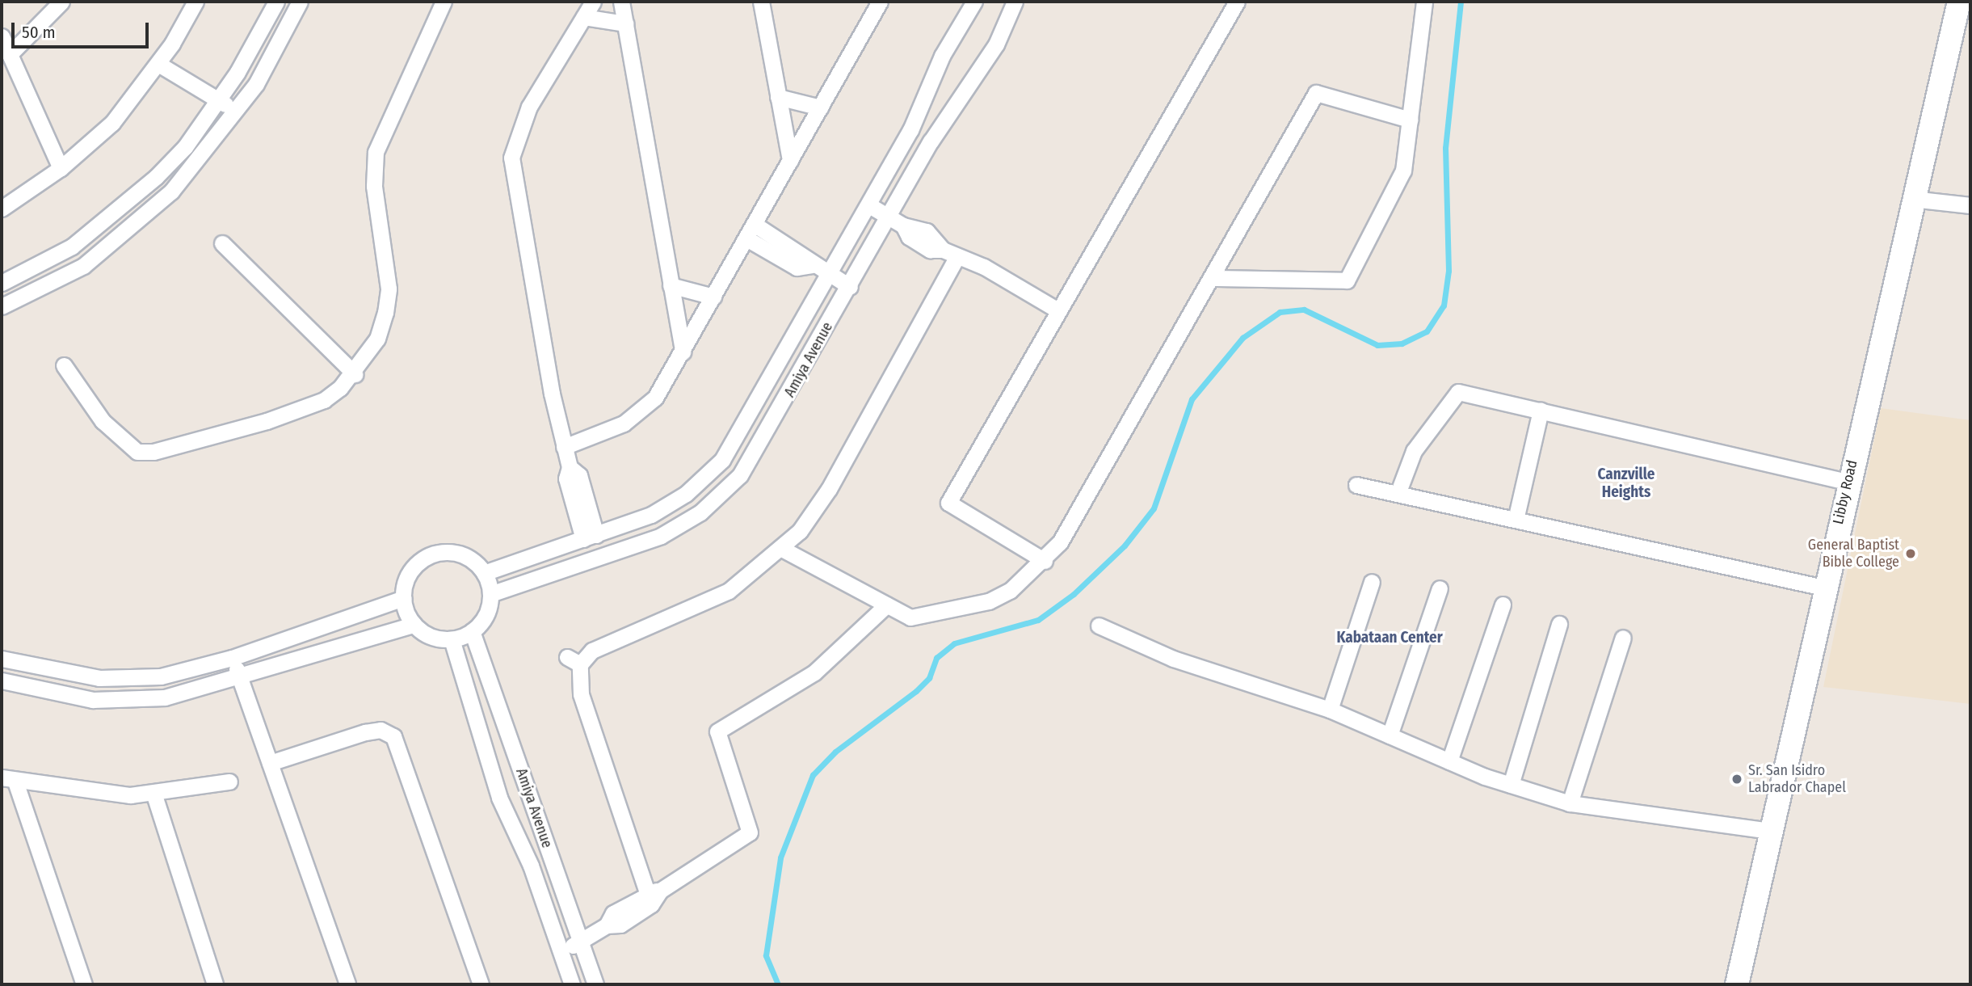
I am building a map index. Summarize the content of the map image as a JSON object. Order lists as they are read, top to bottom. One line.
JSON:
{"streets":{"main road":["Libby Road"],"street":["Amiya Avenue"]},"districts":["Canzville Heights","Kabataan Center"],"places":["General Baptist Bible College","Sr. San Isidro Labrador Chapel"],"scale_bar":"50 m"}
